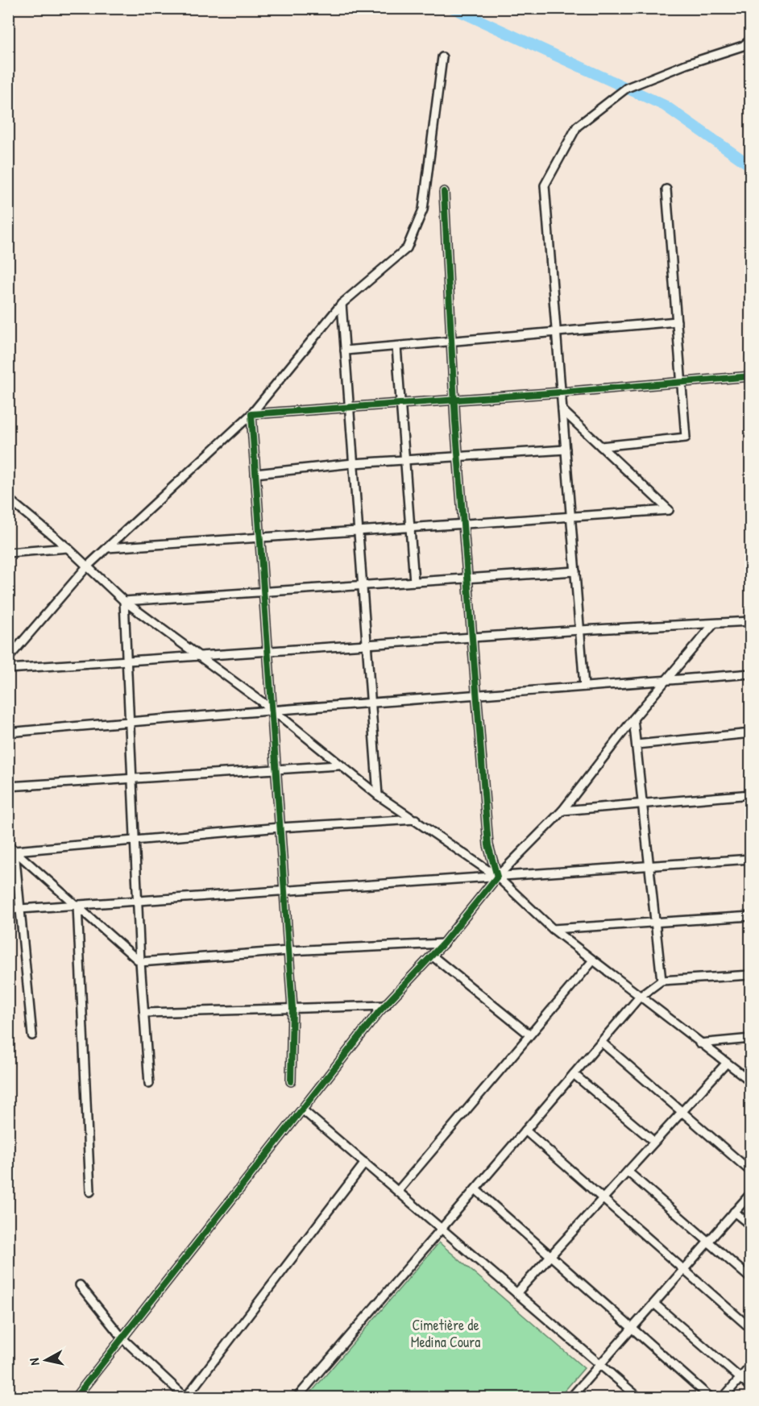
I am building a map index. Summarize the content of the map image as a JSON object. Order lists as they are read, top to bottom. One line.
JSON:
{"parks":["Cimetière de Medina Coura"],"north":"left"}
